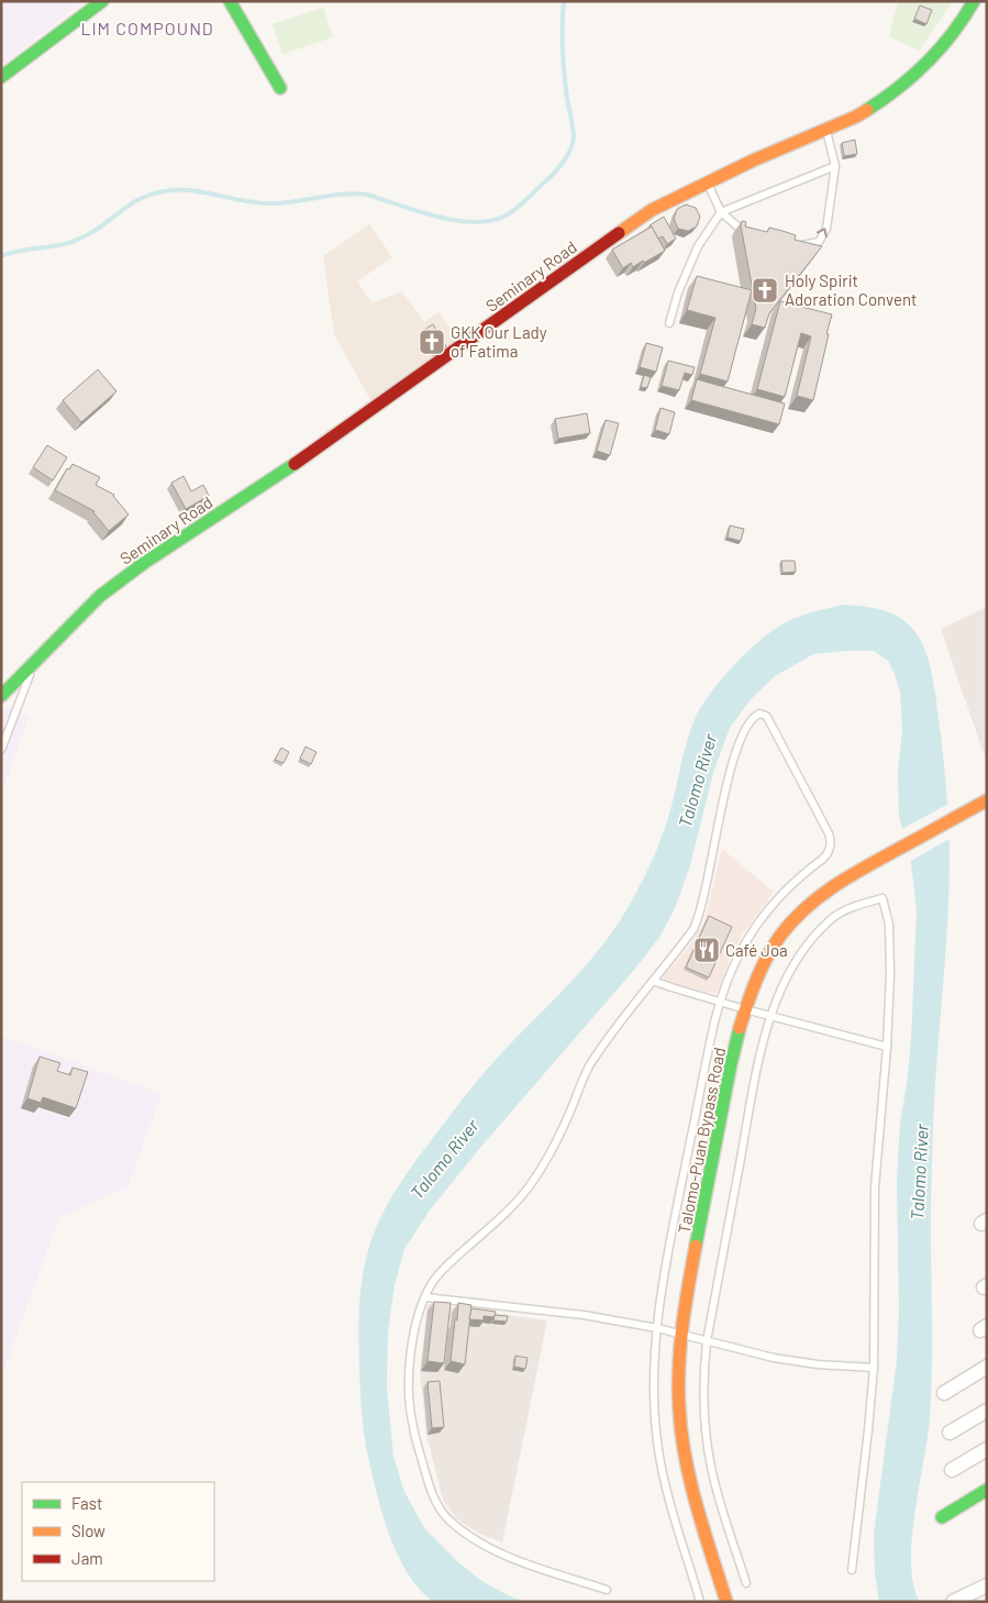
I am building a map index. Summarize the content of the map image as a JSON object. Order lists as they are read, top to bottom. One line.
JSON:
{"streets":{"main road":["Seminary Road","Talomo-Puan Bypass Road"]},"districts":["LIM COMPOUND"],"water":["Talomo River"],"places":{"church":["Holy Spirit Adoration Convent","GKK Our Lady of Fatima"],"restaurant":["Café Joa"]},"legend":["Fast","Slow","Jam"]}
